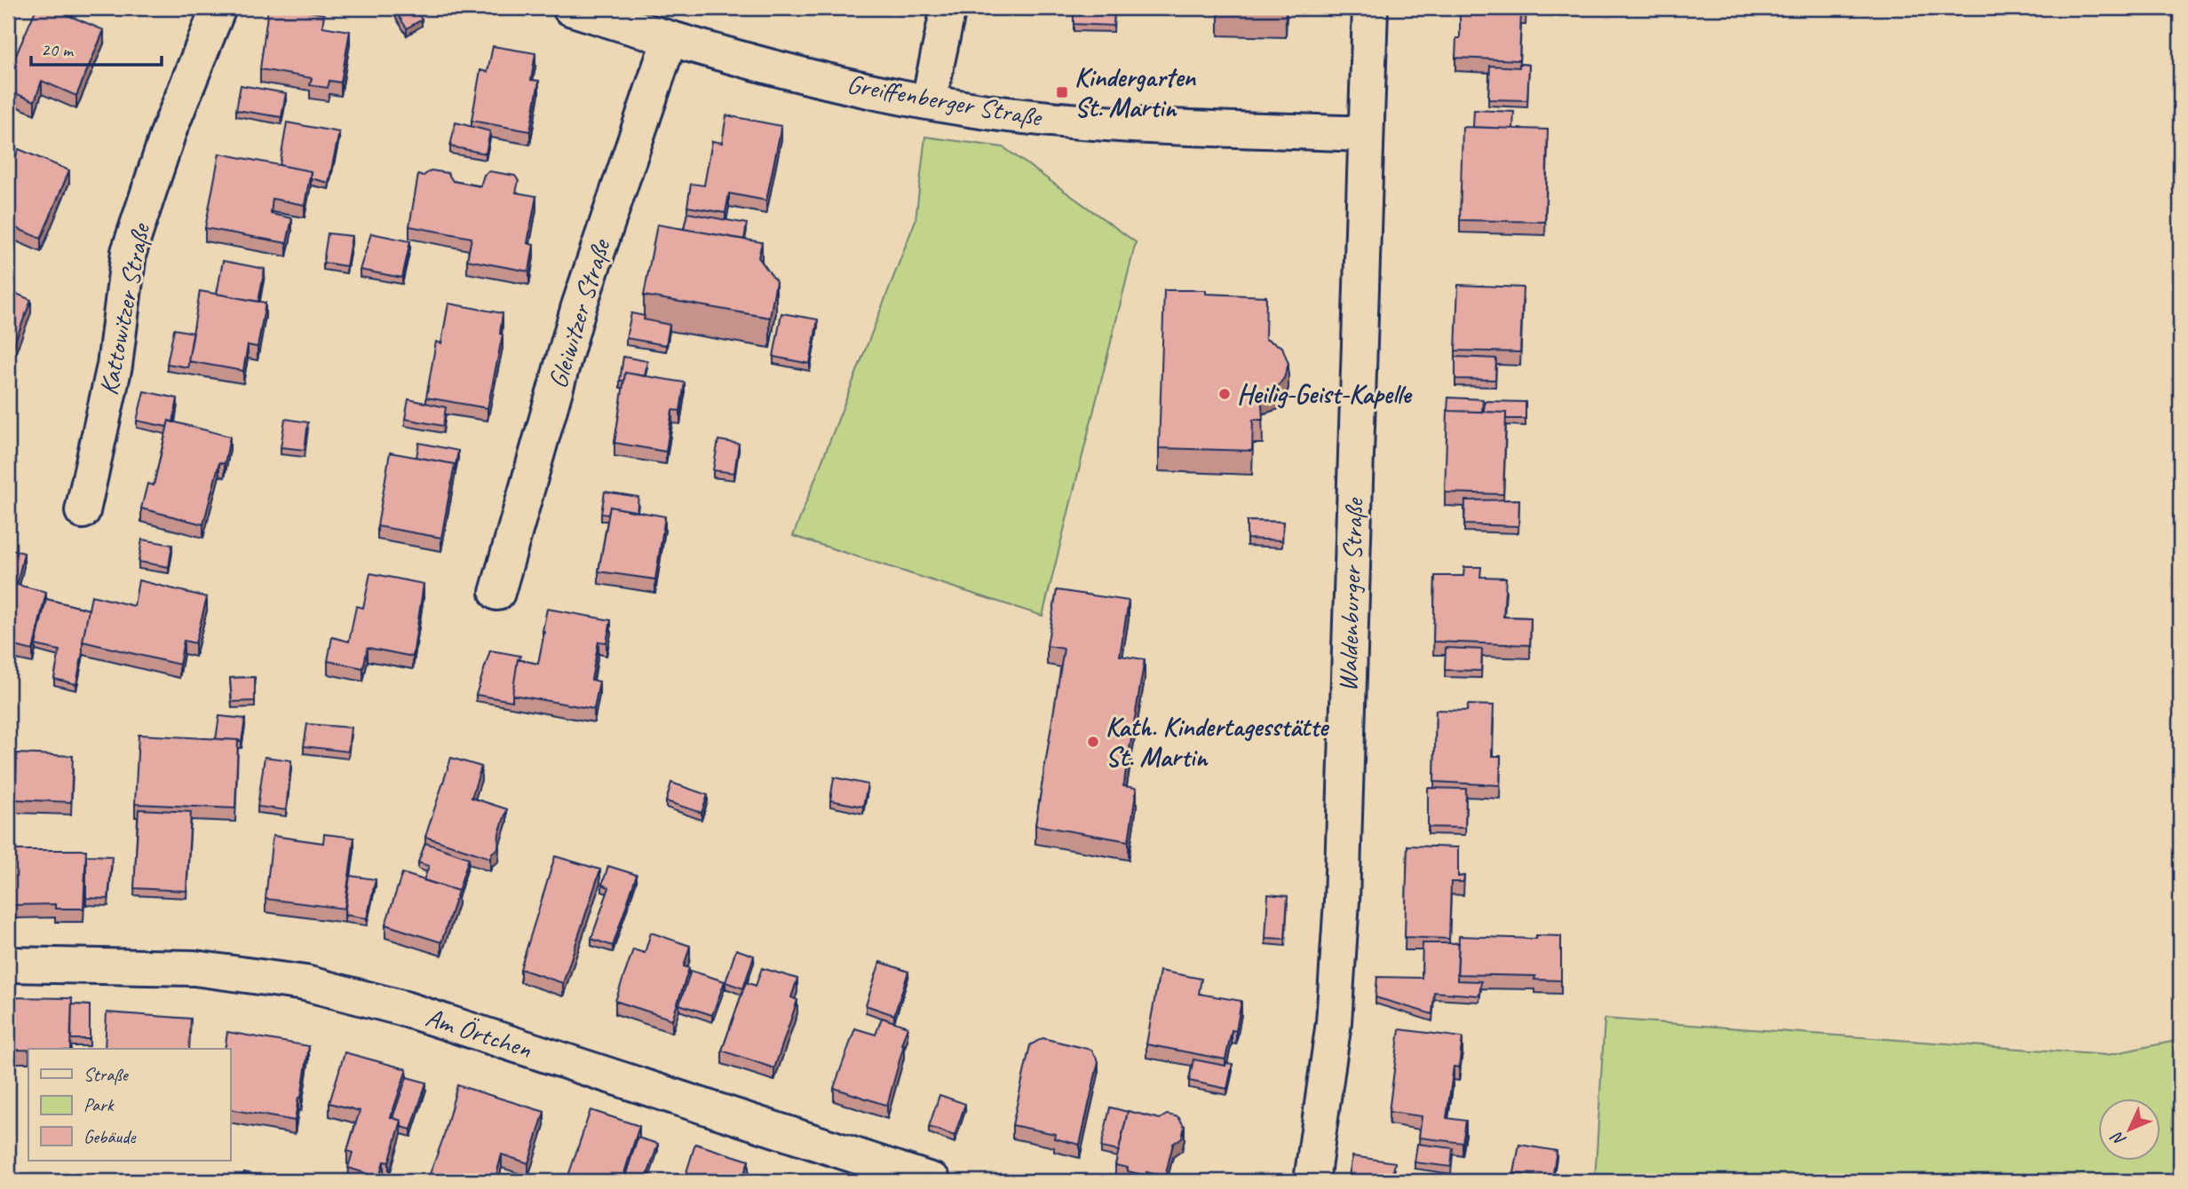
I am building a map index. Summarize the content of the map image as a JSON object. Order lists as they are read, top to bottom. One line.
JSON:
{"streets":{"street":["Greiffenberger Straße","Kattowitzer Straße","Gleiwitzer Straße","Waldenburger Straße","Am Örtchen"]},"crossings":[["Greiffenberger Straße","Gleiwitzer Straße"],["Greiffenberger Straße","Waldenburger Straße"]],"places":{"transit":["Kindergarten St. Martin"],"other":["Heilig-Geist-Kapelle","Kath. Kindertagesstätte St. Martin"]},"legend":["Straße","Park","Gebäude"],"scale_bar":"20 m","north":"bottom left"}
